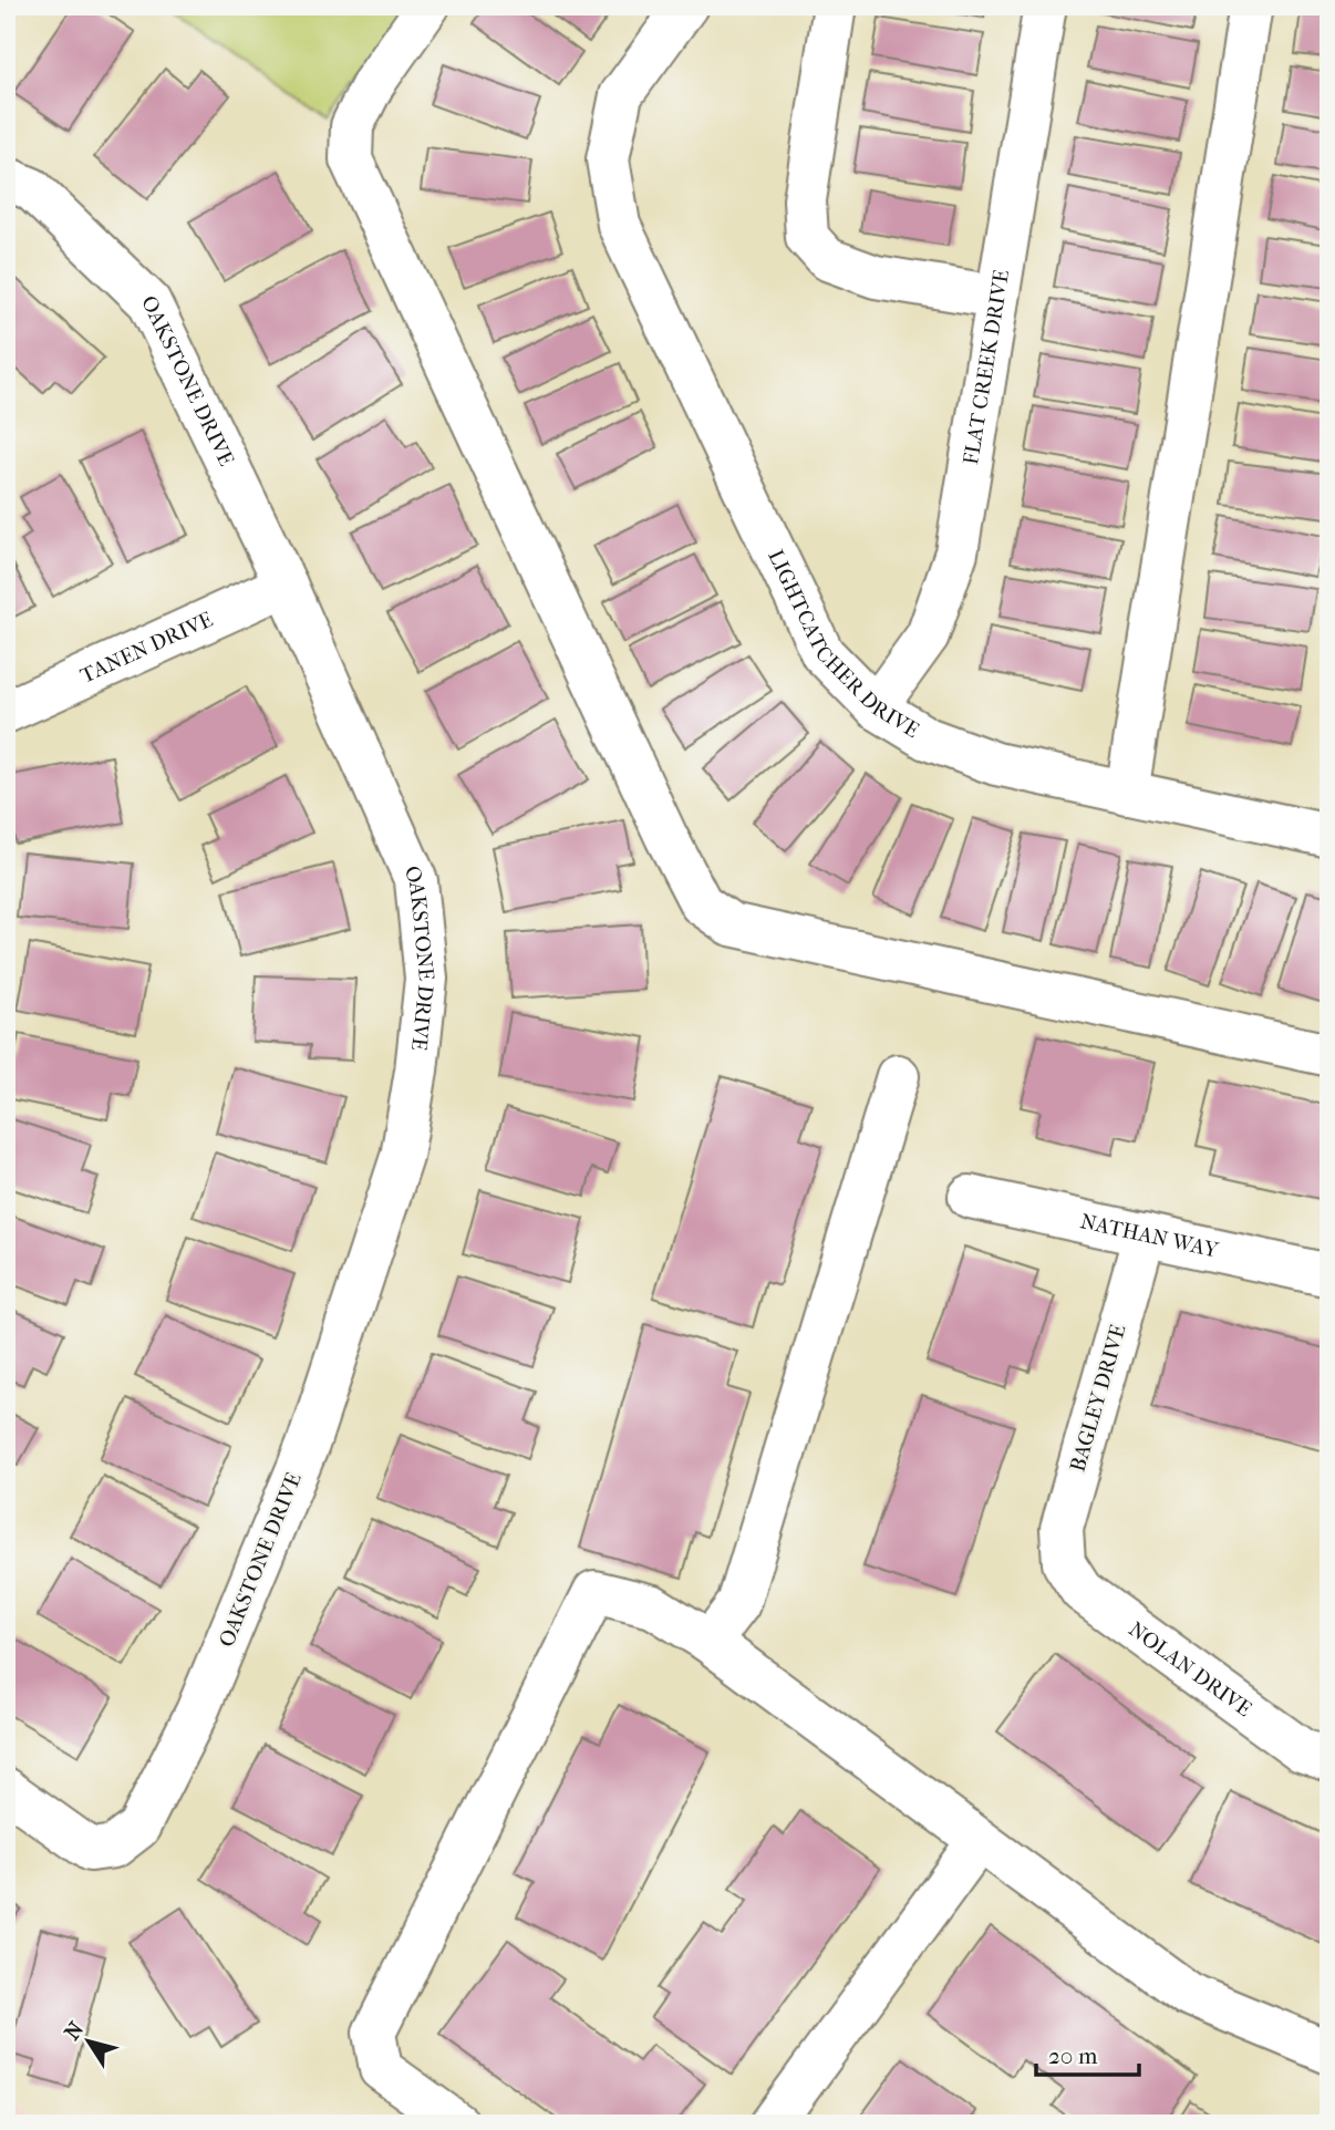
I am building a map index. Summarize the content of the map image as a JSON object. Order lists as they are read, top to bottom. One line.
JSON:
{"streets":{"street":["FLAT CREEK DRIVE","OAKSTONE DRIVE","LIGHTCATCHER DRIVE","TANEN DRIVE","NATHAN WAY","BAGLEY DRIVE","NOLAN DRIVE"]},"crossings":[["FLAT CREEK DRIVE","LIGHTCATCHER DRIVE"],["OAKSTONE DRIVE","TANEN DRIVE"],["NATHAN WAY","BAGLEY DRIVE"],["BAGLEY DRIVE","NOLAN DRIVE"]],"scale_bar":"20 m","north":"top left"}
